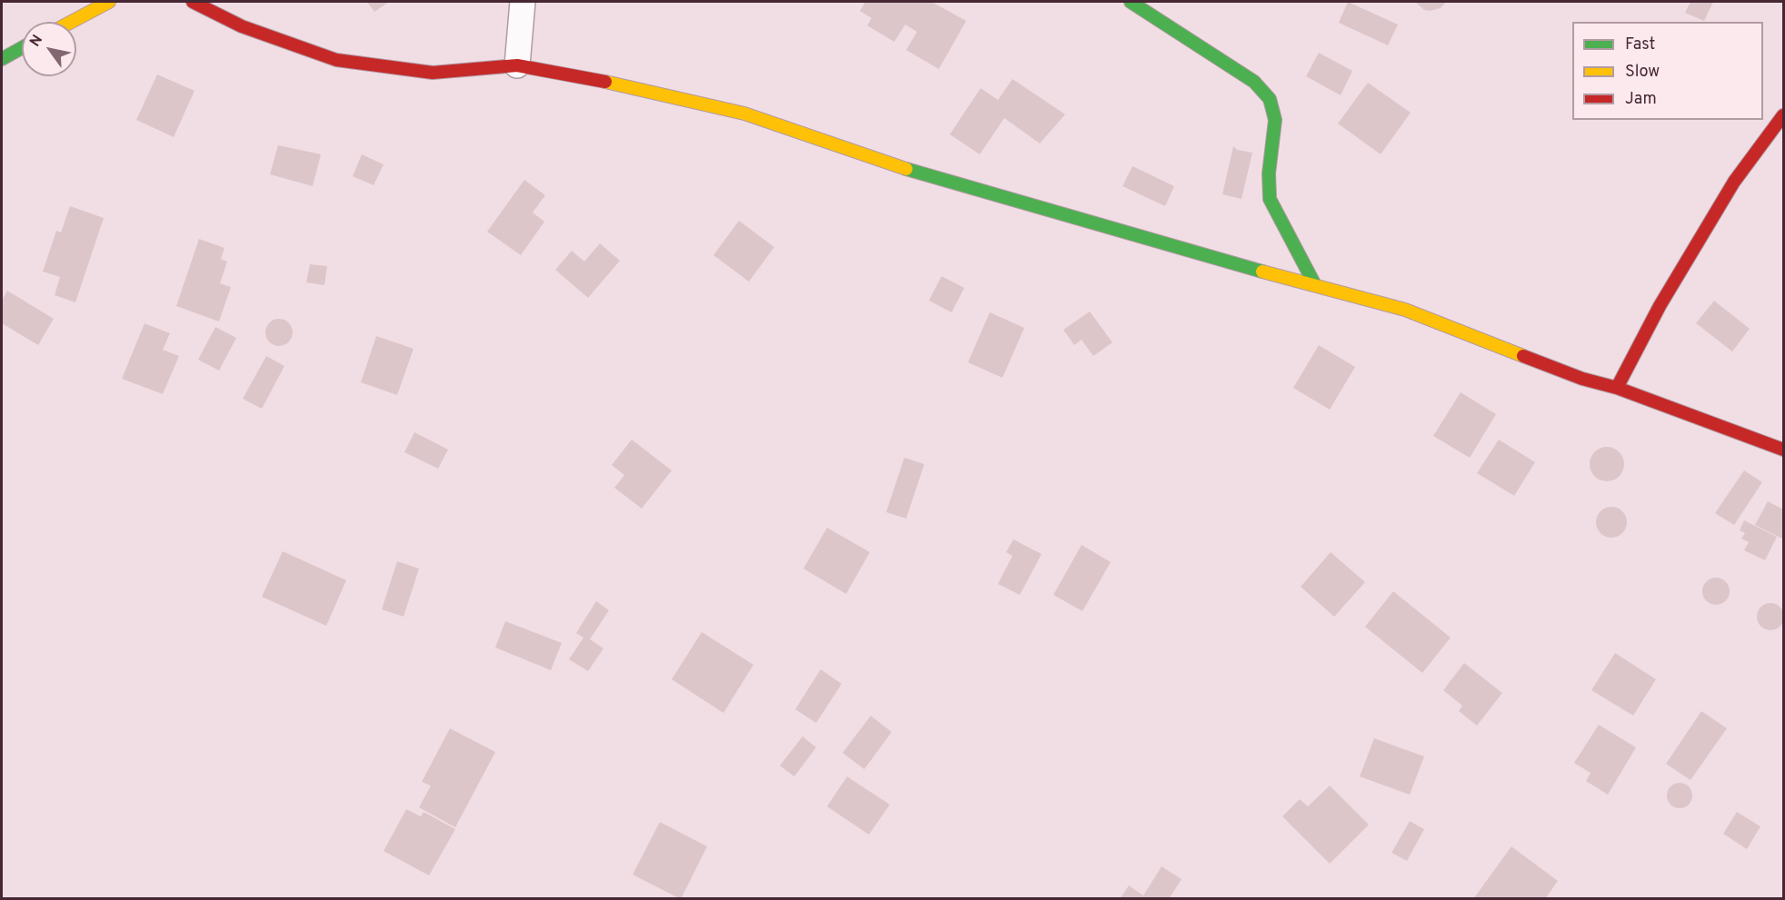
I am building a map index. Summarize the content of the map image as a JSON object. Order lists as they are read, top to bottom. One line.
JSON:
{"legend":["Fast","Slow","Jam"],"north":"top left"}
